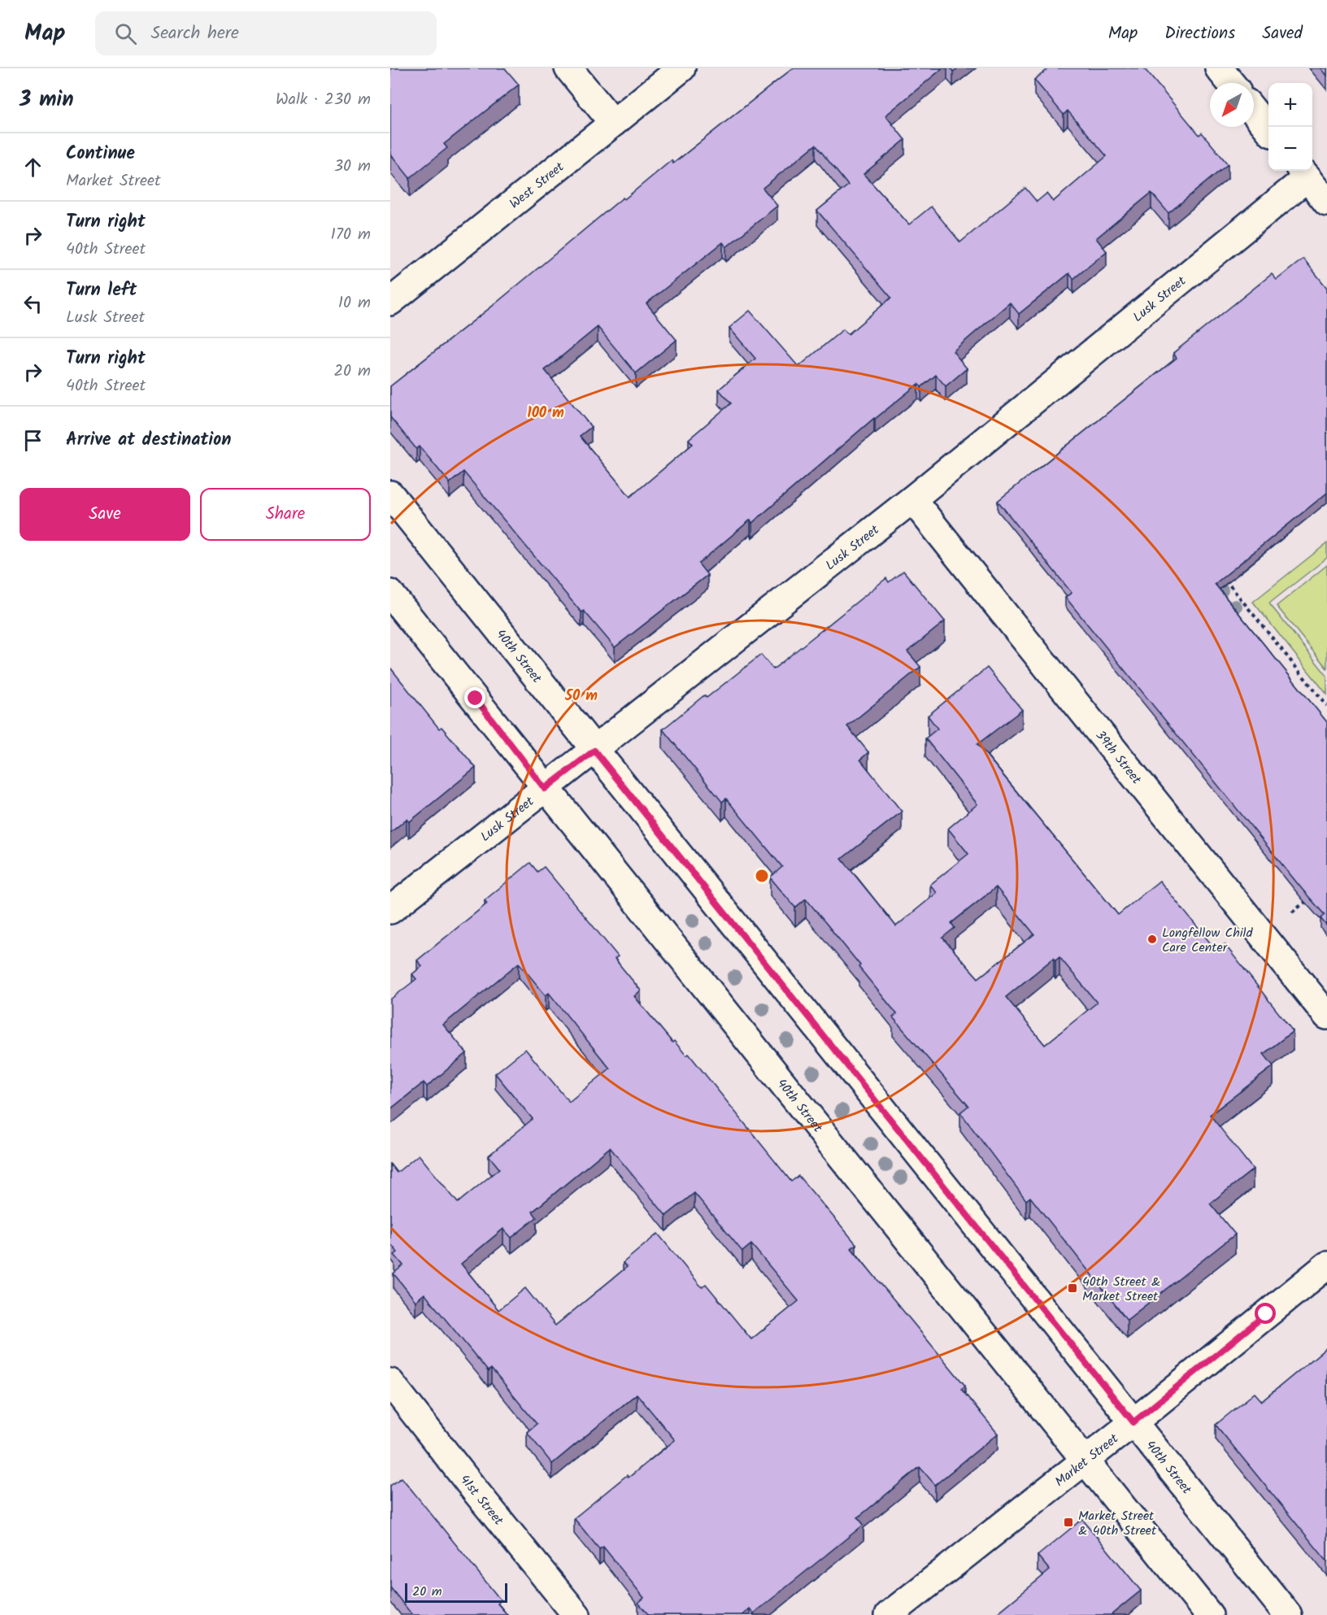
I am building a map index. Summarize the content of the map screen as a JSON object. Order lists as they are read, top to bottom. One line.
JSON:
{"streets":{"street":["West Street","Lusk Street","40th Street","39th Street","Market Street","41st Street"]},"crossings":[["Lusk Street","40th Street"],["Lusk Street","39th Street"],["40th Street","Market Street"]],"places":{"other":["Longfellow Child Care Center"],"transit":["40th Street & Market Street","Market Street & 40th Street"]},"scale_bar":"20 m","north":"bottom left","page":{"header":"Map","search":"Search here","nav":["Map","Directions","Saved"],"heading":["3 min","Walk · 230 m"],"map_buttons":["+","−"],"list":[["Continue","Market Street","30 m"],["Turn right","40th Street","170 m"],["Turn left","Lusk Street","10 m"],["Turn right","40th Street","20 m"],"Arrive at destination"],"buttons":["Save","Share"],"scale":"20 m"},"rings":["100 m","50 m"]}
